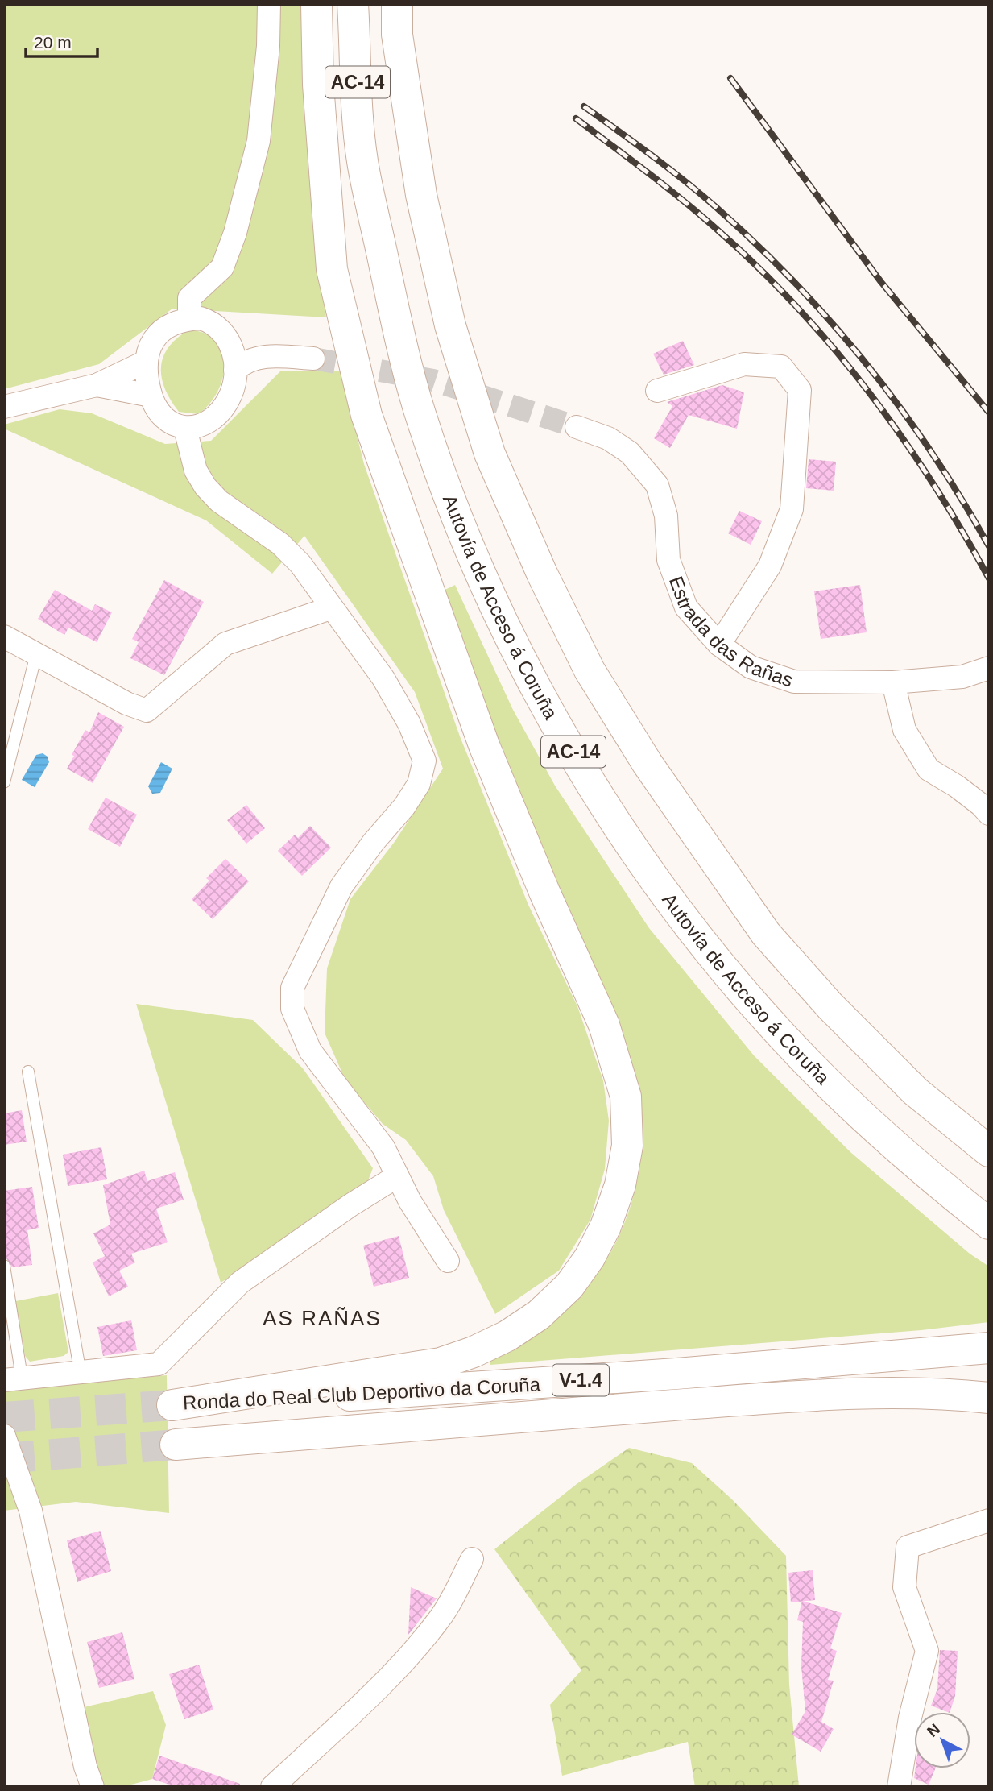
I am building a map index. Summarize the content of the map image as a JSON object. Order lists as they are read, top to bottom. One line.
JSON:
{"streets":{"highway":["AC-14","Autovía de Acceso á Coruña","V-1.4","Ronda do Real Club Deportivo da Coruña"],"street":["Estrada das Rañas"]},"districts":["AS RAÑAS"],"scale_bar":"20 m","north":"top left"}
